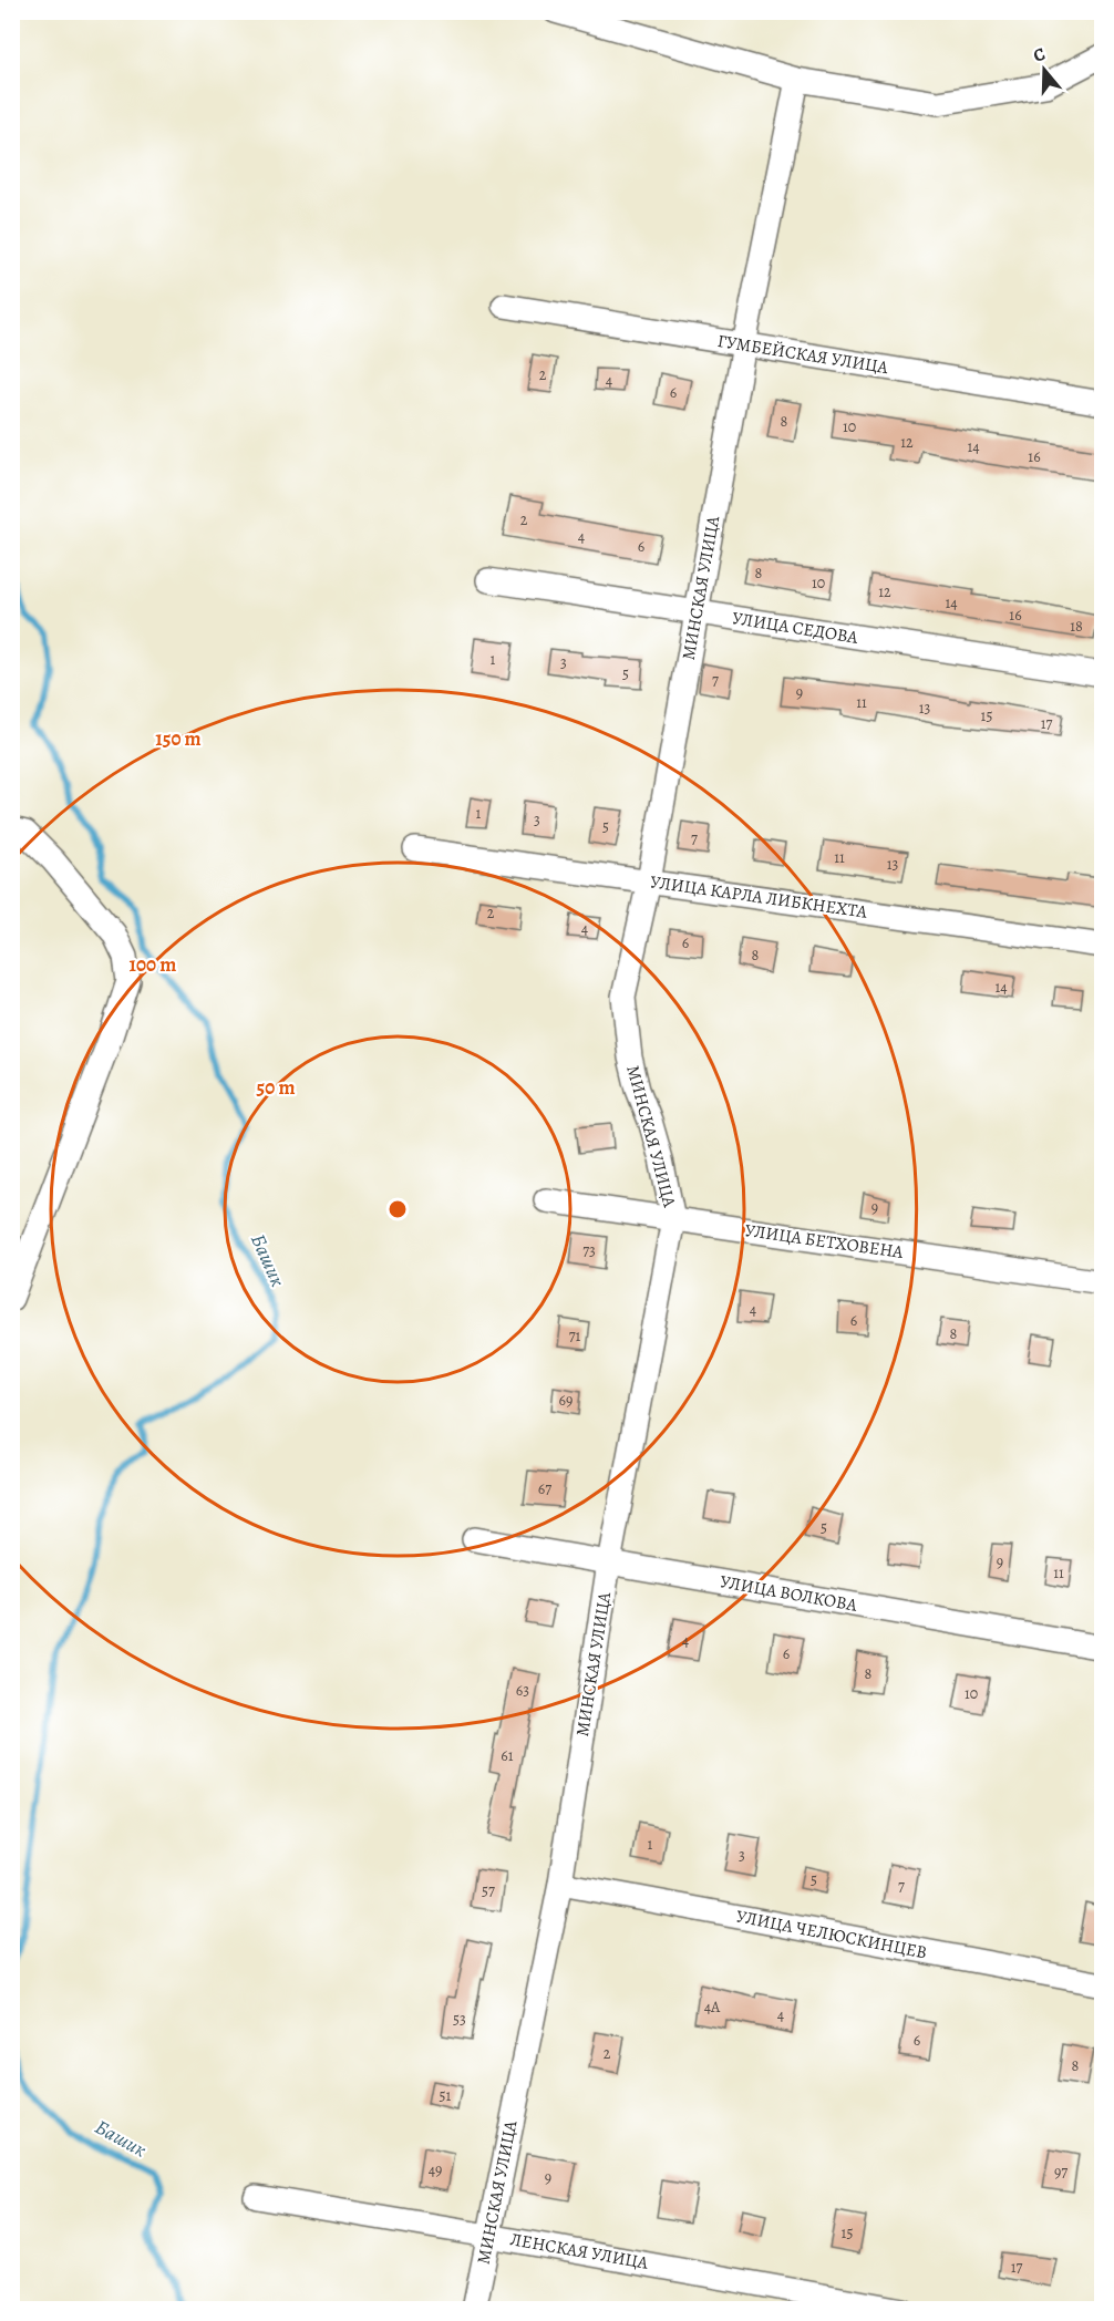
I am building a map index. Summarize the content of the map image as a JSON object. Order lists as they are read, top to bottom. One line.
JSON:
{"streets":{"street":["ГУМБЕЙСКАЯ УЛИЦА","МИНСКАЯ УЛИЦА","УЛИЦА СЕДОВА","УЛИЦА КАРЛА ЛИБКНЕХТА","УЛИЦА БЕТХОВЕНА","УЛИЦА ВОЛКОВА","УЛИЦА ЧЕЛЮСКИНЦЕВ","ЛЕНСКАЯ УЛИЦА"]},"crossings":[["ГУМБЕЙСКАЯ УЛИЦА","МИНСКАЯ УЛИЦА"],["МИНСКАЯ УЛИЦА","УЛИЦА СЕДОВА"],["МИНСКАЯ УЛИЦА","УЛИЦА КАРЛА ЛИБКНЕХТА"],["МИНСКАЯ УЛИЦА","УЛИЦА БЕТХОВЕНА"],["МИНСКАЯ УЛИЦА","УЛИЦА ВОЛКОВА"],["МИНСКАЯ УЛИЦА","УЛИЦА ЧЕЛЮСКИНЦЕВ"],["МИНСКАЯ УЛИЦА","ЛЕНСКАЯ УЛИЦА"]],"water":["Башик"],"house_numbers":["2","4","6","8","10","12","14","16","2","4","6","8","10","12","14","16","18","1","3","5","7","9","11","13","15","17","1","3","5","7","11","13","2","4","6","8","14","9","73","4","6","8","71","69","67","5","9","11","4","6","8","63","10","61","1","3","5","7","57","4А","4","53","6","2","8","51","49","97","9","15","17"],"north":"top","rings":["150 m","100 m","50 m"]}
